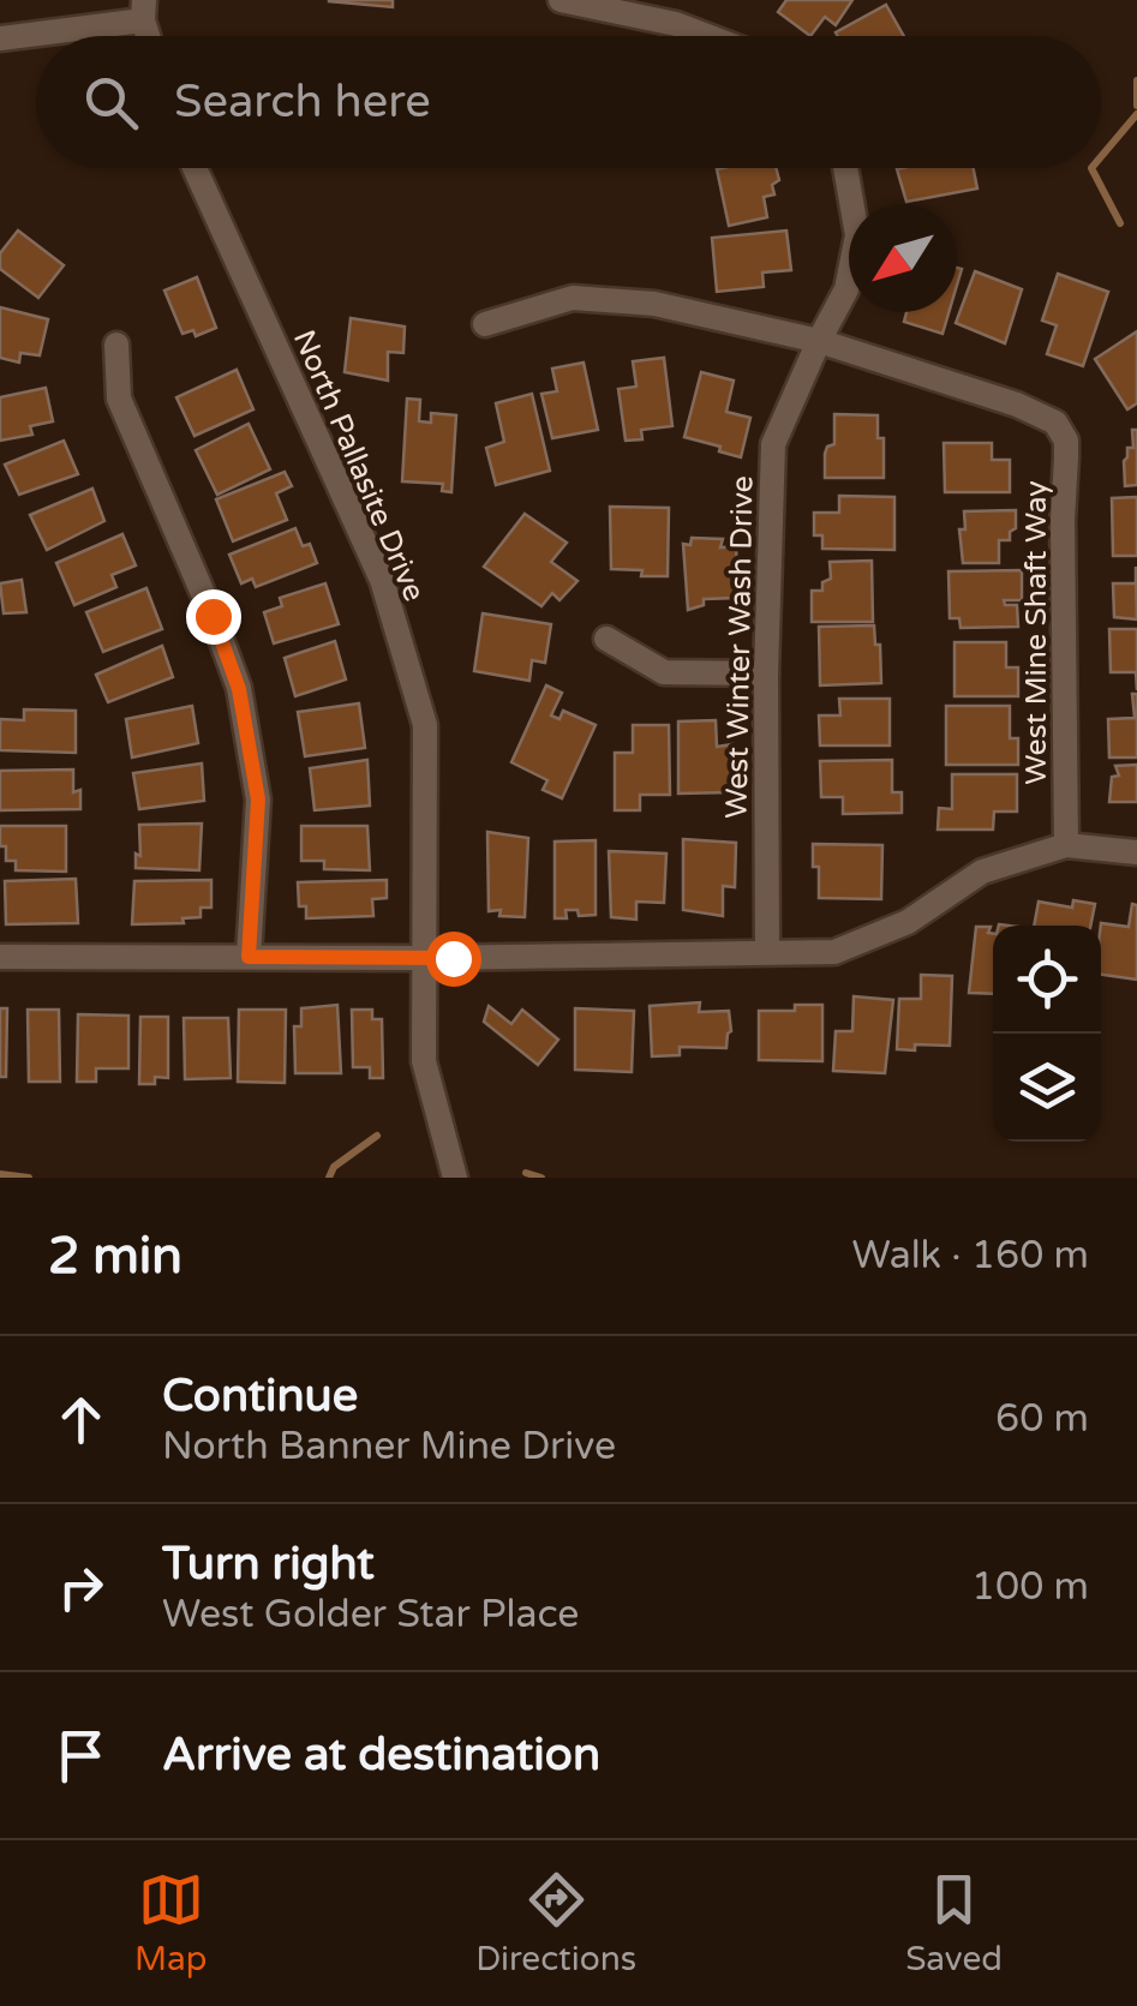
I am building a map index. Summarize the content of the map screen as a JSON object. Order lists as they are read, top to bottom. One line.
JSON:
{"streets":{"street":["North Pallasite Drive","West Mine Shaft Way","West Winter Wash Drive"]},"crossings":[["West Mine Shaft Way","West Winter Wash Drive"]],"north":"bottom left","page":{"search":"Search here","heading":["2 min","Walk · 160 m"],"list":[["Continue","North Banner Mine Drive","60 m"],["Turn right","West Golder Star Place","100 m"],"Arrive at destination"],"nav":["Map","Directions","Saved"]}}
